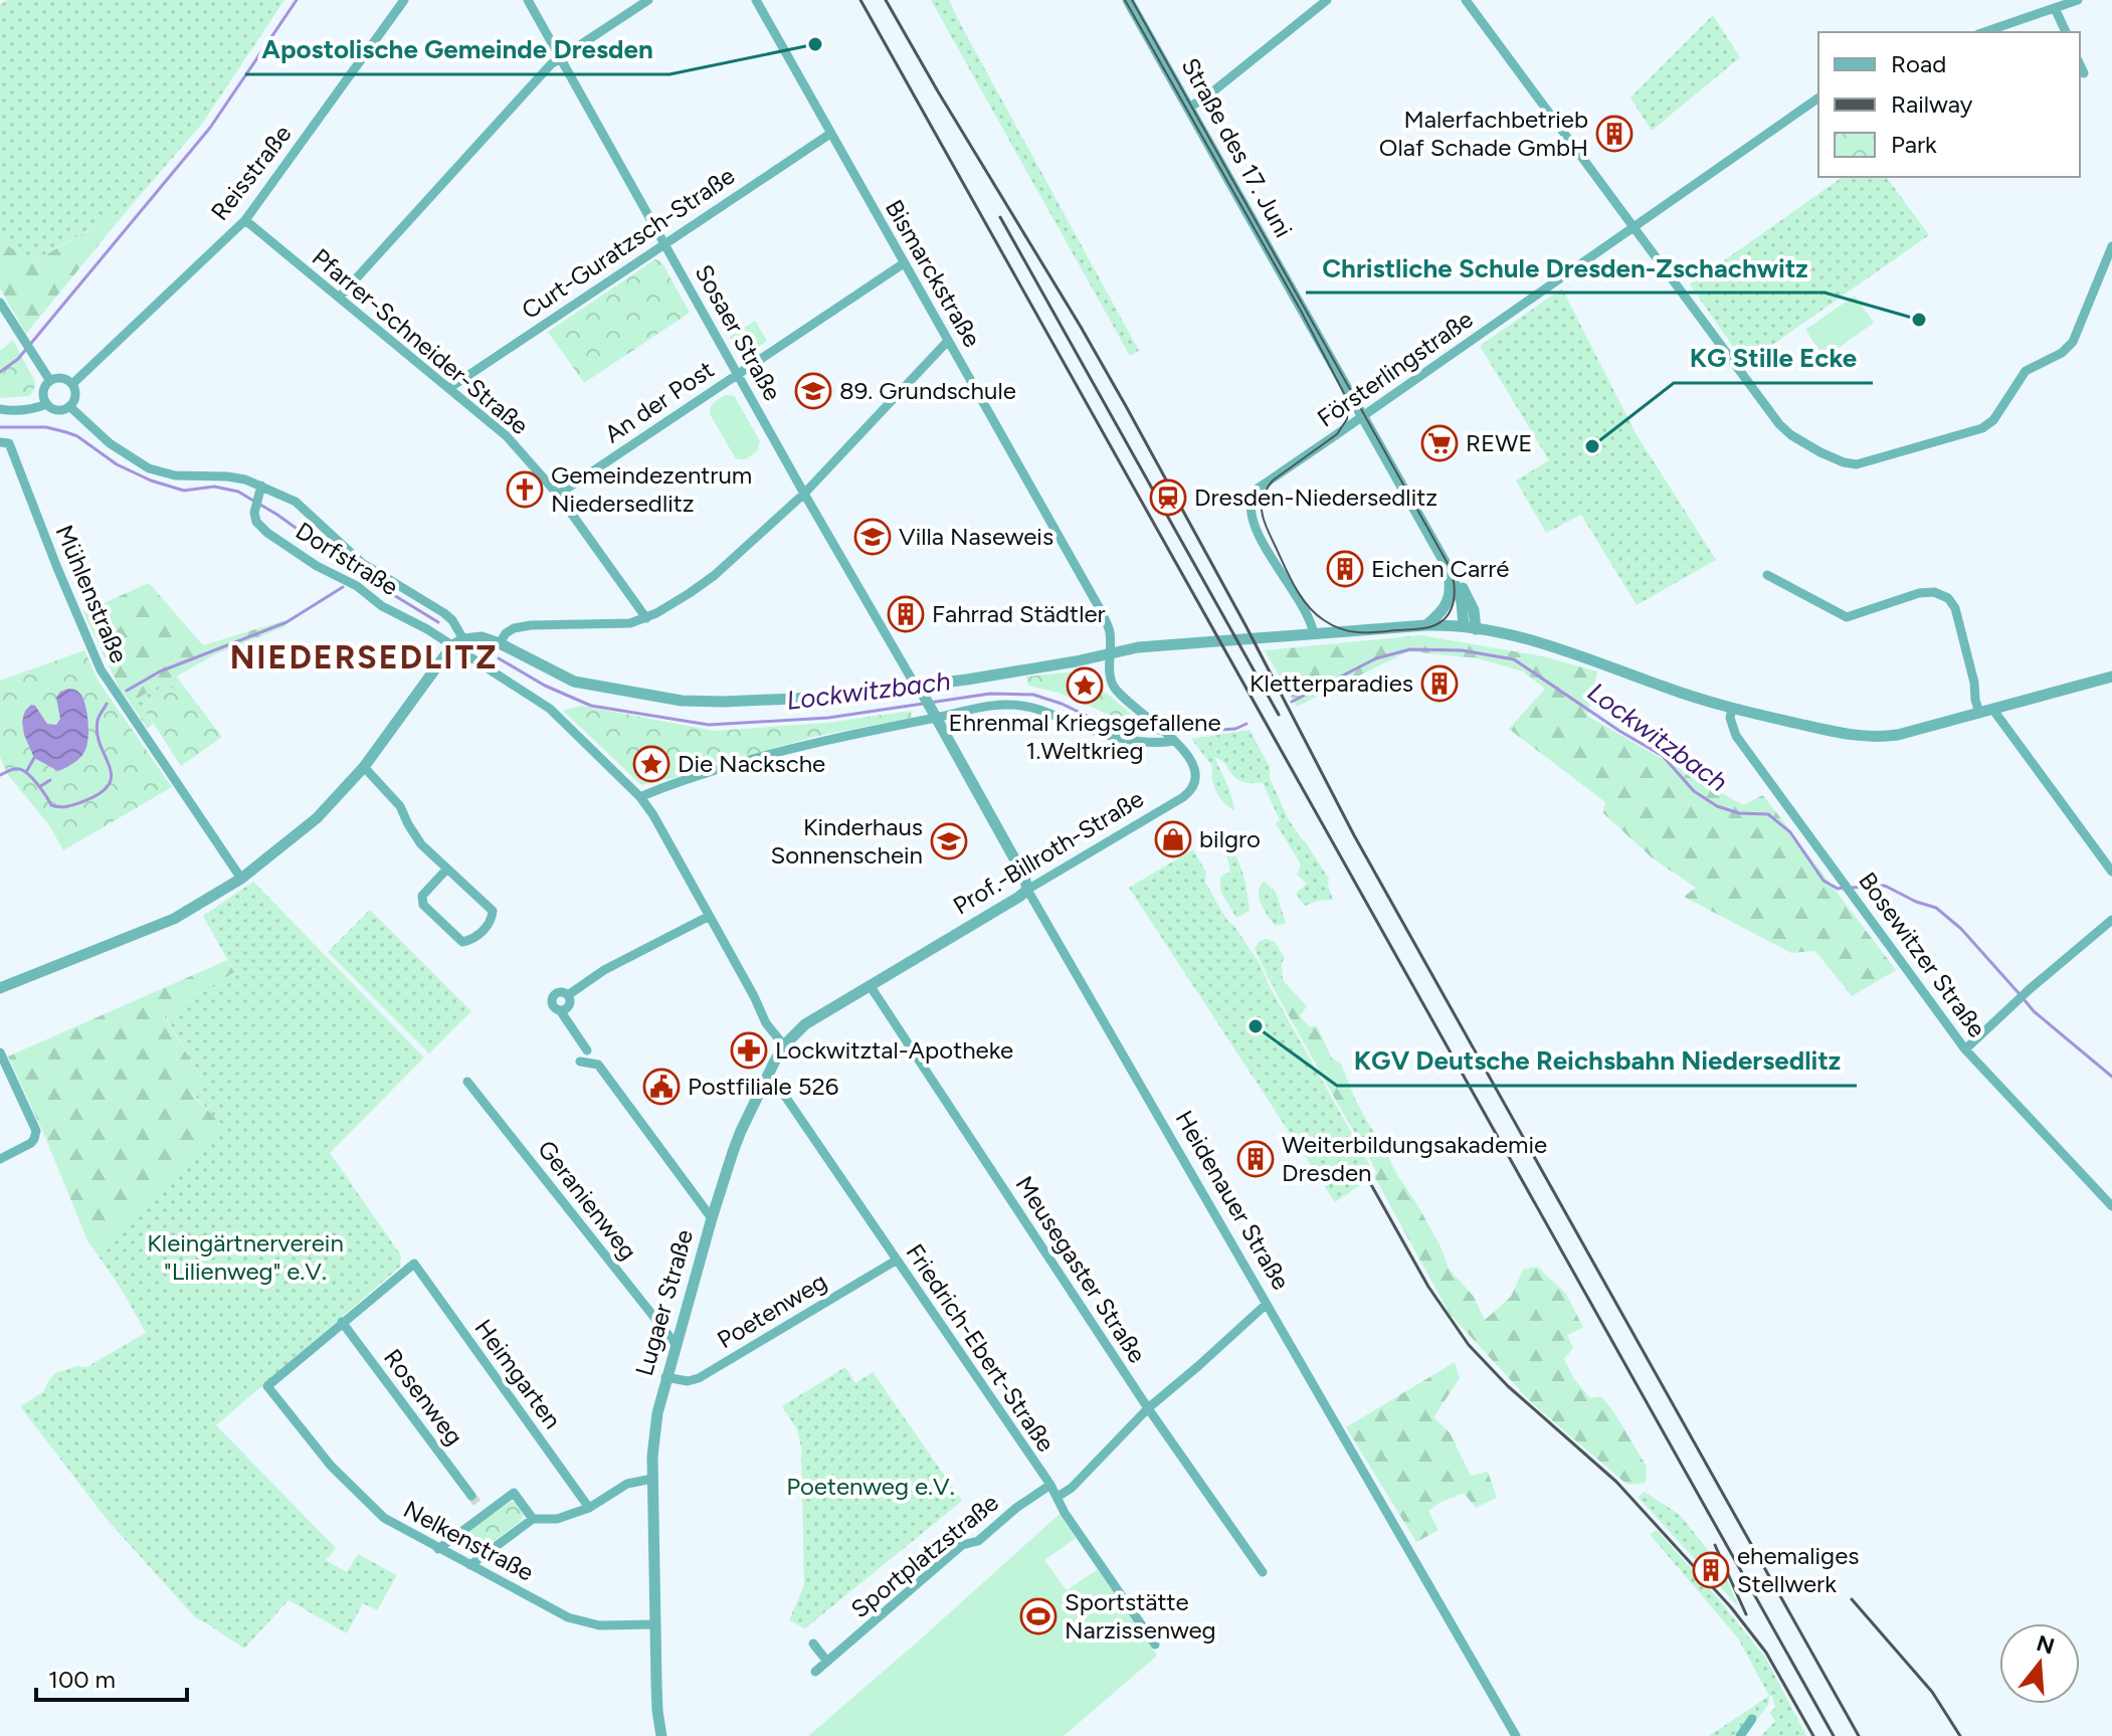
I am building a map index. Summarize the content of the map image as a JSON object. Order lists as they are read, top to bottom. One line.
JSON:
{"streets":{"street":["Straße des 17. Juni","Reisstraße","Curt-Guratzsch-Straße","Bismarckstraße","Sosaer Straße","Pfarrer-Schneider-Straße","Försterlingstraße","An der Post","Dorfstraße","Mühlenstraße","Prof.-Billroth-Straße","Bosewitzer Straße","Geranienweg","Heidenauer Straße","Meusegaster Straße","Lugaer Straße","Poetenweg","Friedrich-Ebert-Straße","Heimgarten","Rosenweg","Nelkenstraße","Sportplatzstraße"]},"crossings":[["Straße des 17. Juni","Försterlingstraße"],["Reisstraße","Pfarrer-Schneider-Straße"],["Reisstraße","Dorfstraße"],["Curt-Guratzsch-Straße","Bismarckstraße"],["Curt-Guratzsch-Straße","Sosaer Straße"],["Curt-Guratzsch-Straße","Pfarrer-Schneider-Straße"],["Bismarckstraße","An der Post"],["Bismarckstraße","Prof.-Billroth-Straße"],["Sosaer Straße","An der Post"],["Sosaer Straße","Heidenauer Straße"],["Pfarrer-Schneider-Straße","An der Post"],["Prof.-Billroth-Straße","Heidenauer Straße"],["Prof.-Billroth-Straße","Meusegaster Straße"],["Prof.-Billroth-Straße","Lugaer Straße"],["Geranienweg","Lugaer Straße"],["Lugaer Straße","Poetenweg"],["Lugaer Straße","Friedrich-Ebert-Straße"],["Lugaer Straße","Nelkenstraße"],["Poetenweg","Friedrich-Ebert-Straße"],["Friedrich-Ebert-Straße","Sportplatzstraße"],["Heimgarten","Rosenweg"],["Heimgarten","Nelkenstraße"],["Rosenweg","Nelkenstraße"]],"districts":["NIEDERSEDLITZ"],"water":["Lockwitzbach"],"parks":["Kleingärtnerverein \"Lilienweg\" e.V.","Poetenweg e.V."],"places":{"other":["Apostolische Gemeinde Dresden","Christliche Schule Dresden-Zschachwitz","KG Stille Ecke","KGV Deutsche Reichsbahn Niedersedlitz"],"building":["Malerfachbetrieb Olaf Schade GmbH","Eichen Carré","Fahrrad Städtler","Kletterparadies","Weiterbildungsakademie Dresden","ehemaliges Stellwerk"],"school or university":["89. Grundschule","Villa Naseweis","Kinderhaus Sonnenschein"],"supermarket":["REWE"],"church":["Gemeindezentrum Niedersedlitz"],"station":["Dresden-Niedersedlitz"],"place":["Ehrenmal Kriegsgefallene 1.Weltkrieg","Die Nacksche"],"shop":["bilgro"],"pharmacy":["Lockwitztal-Apotheke"],"public building":["Postfiliale 526"],"sports":["Sportstätte Narzissenweg"]},"legend":["Road","Railway","Park"],"scale_bar":"100 m","north":"top"}
